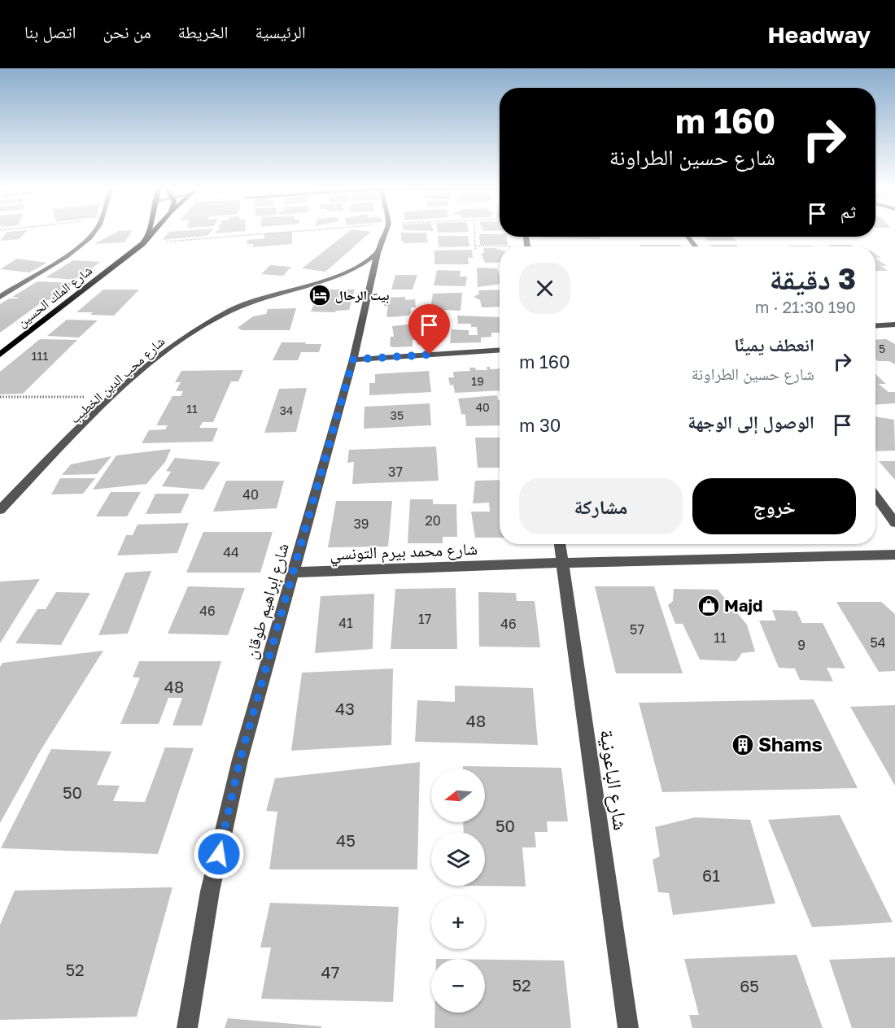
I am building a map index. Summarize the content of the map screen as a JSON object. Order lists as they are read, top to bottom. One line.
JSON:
{"streets":{"main road":["شارع الملك الحسين"],"street":["شارع محب الدين الخطيب","شارع محمد بيرم التونسي","شارع إبراهيم طوقان","شارع الباعونية"]},"crossings":[["شارع محب الدين الخطيب","شارع إبراهيم طوقان"],["شارع محمد بيرم التونسي","شارع إبراهيم طوقان"],["شارع محمد بيرم التونسي","شارع الباعونية"]],"places":{"hotel":["بيت الرحال"],"shop":["Majd"],"building":["Shams"]},"house_numbers":["5","111","19","40","11","34","35","37","40","20","39","44","46","17","41","46","57","11","54","9","48","43","48","50","50","45","61","52","47","52","65"],"north":"left","page":{"header":"Headway","nav":["الرئيسية","الخريطة","من نحن","اتصل بنا"],"turn":["160 m","شارع حسين الطراونة"],"then":"ثم","heading":["3 دقيقة","190 m · 21:30"],"list":[{"name":"انعطف يمينًا","note":"شارع حسين الطراونة","value":"160 m"},{"name":"الوصول إلى الوجهة","value":"30 m"}],"buttons":["خروج","مشاركة"],"map_buttons":["+","−"]}}
